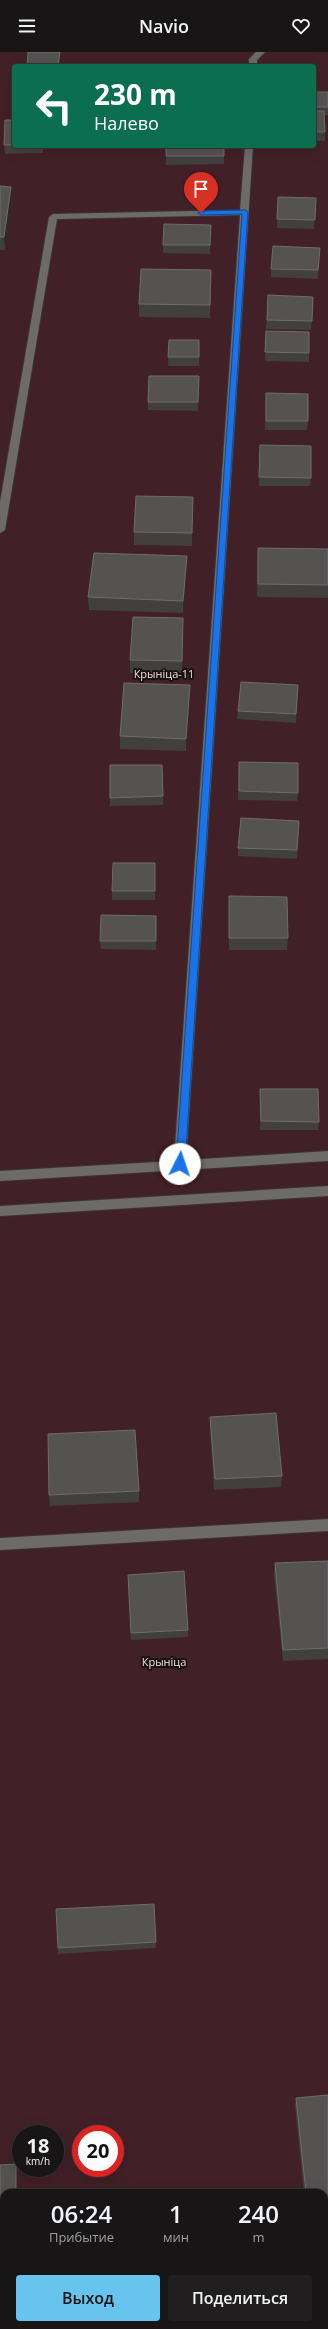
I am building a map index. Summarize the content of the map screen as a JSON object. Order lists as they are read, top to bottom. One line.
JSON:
{"parks":["Крыніца-11","Крыніца"],"page":{"header":"Navio","turn":["230 m","Налево"],"speed":"18 km/h","limit":"20","eta":["06:24","Прибытие","1","мин","240","m"],"buttons":["Выход","Поделиться"]}}
